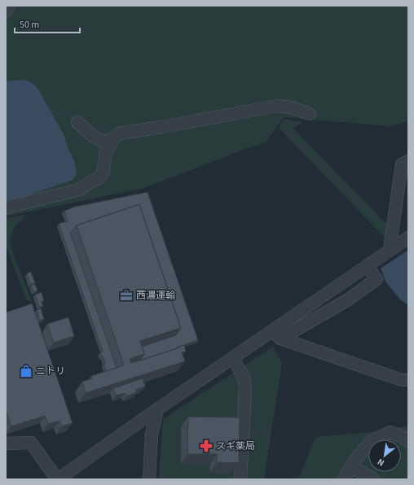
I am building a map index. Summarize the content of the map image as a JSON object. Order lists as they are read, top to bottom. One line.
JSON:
{"places":{"office":["西濃運輸"],"shop":["ニトリ"],"pharmacy":["スギ薬局"]},"scale_bar":"50 m","north":"bottom left"}
